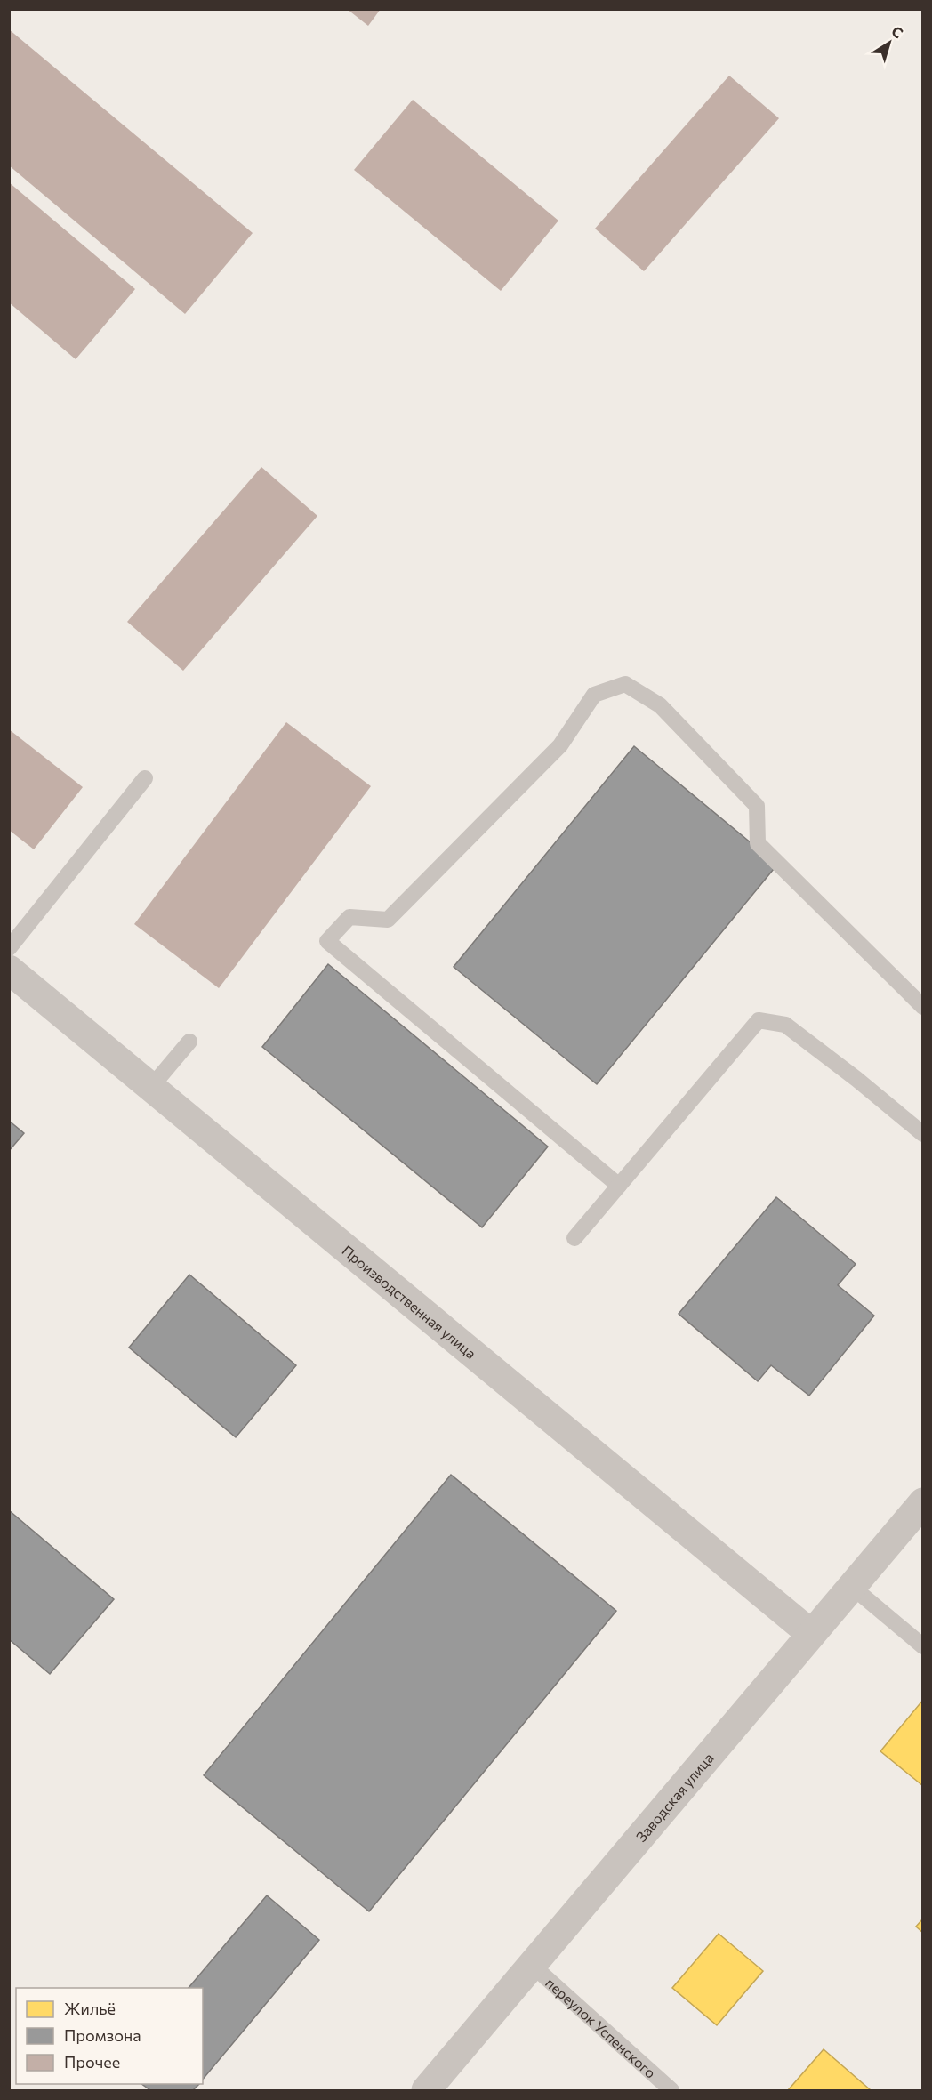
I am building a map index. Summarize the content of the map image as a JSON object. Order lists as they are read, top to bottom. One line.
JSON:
{"streets":{"street":["Производственная улица","Заводская улица"],"lane":["переулок Успенского"]},"crossings":[["Производственная улица","Заводская улица"],["Заводская улица","переулок Успенского"]],"legend":["Жильё","Промзона","Прочее"],"north":"top right"}
